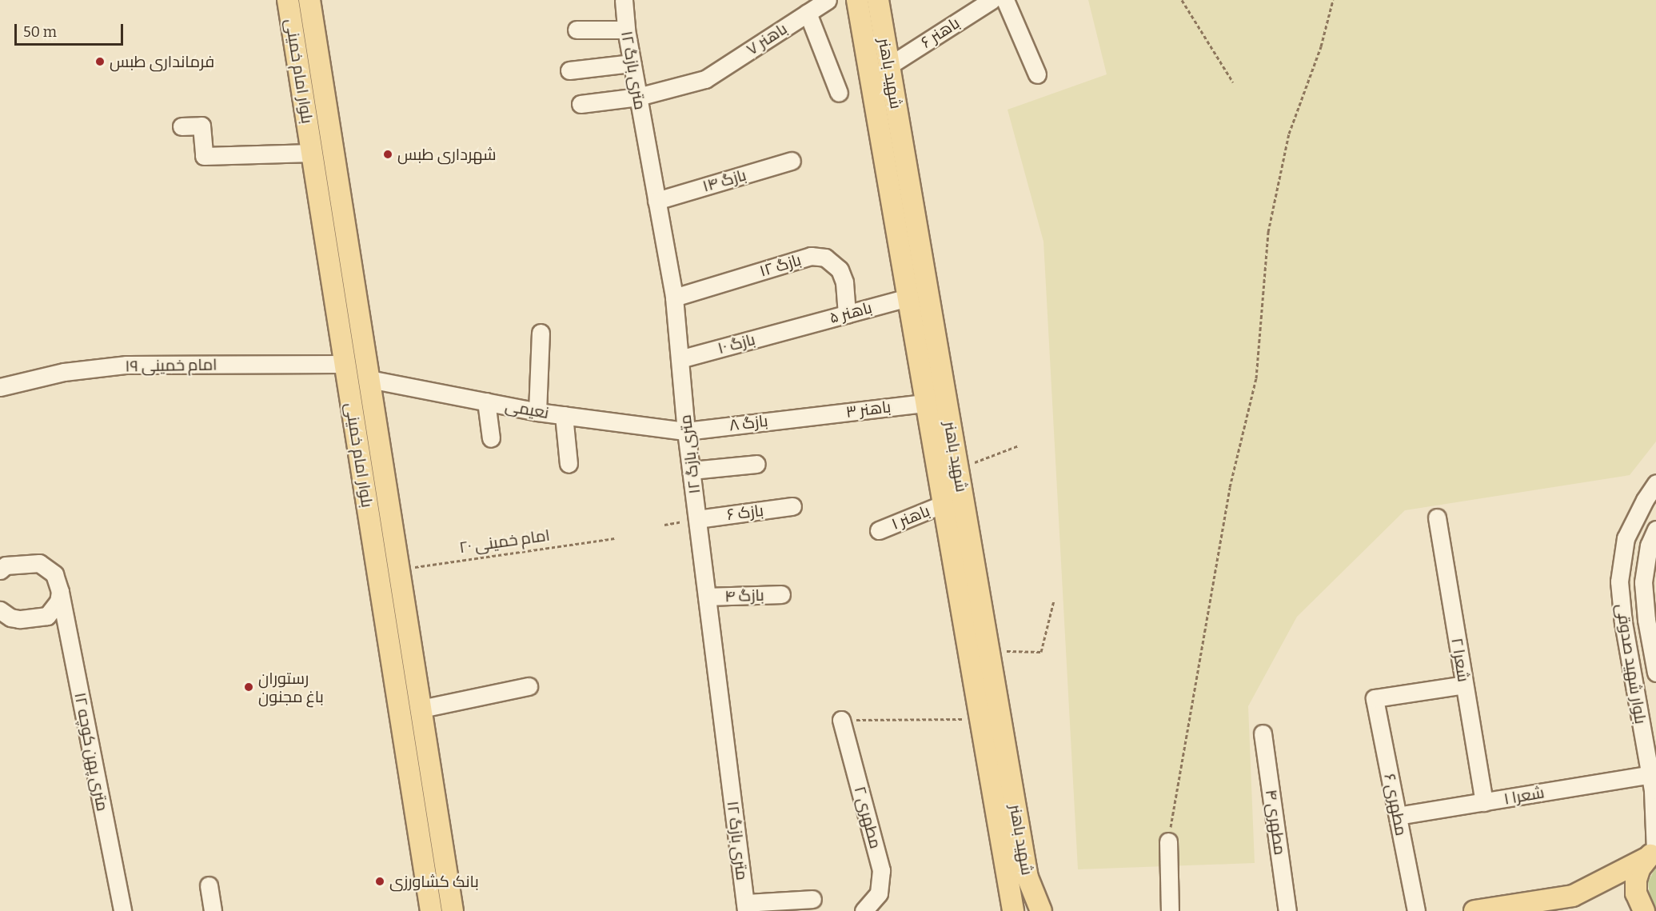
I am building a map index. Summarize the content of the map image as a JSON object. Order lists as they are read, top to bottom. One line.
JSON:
{"streets":{"main road":["بلوار امام خمینی","شهید باهنر"],"street":["باهنر ۶","باهنر ۷","۱۲ متری بازگ","بازگ ۱۴","بازگ ۱۲","باهنر ۵","بازگ ۱۰","امام خمینی ۱۹","نعیمی","باهنر ۳","بازگ ۸","بازک ۶","باهنر ۱","بازگ ۴","شعرا ۲","بلوار شهید صدوقی","۱۲ متری پهن کوچه","شعرا ۱","مطهری ۶","مطهری ۲","مطهری ۴"],"path":["امام خمینی ۲۰"]},"crossings":[["باهنر ۶","شهید باهنر"],["باهنر ۷","۱۲ متری بازگ"],["۱۲ متری بازگ","بازگ ۱۴"],["۱۲ متری بازگ","بازگ ۱۲"],["۱۲ متری بازگ","بازگ ۱۰"],["۱۲ متری بازگ","نعیمی"],["۱۲ متری بازگ","بازگ ۸"],["۱۲ متری بازگ","بازک ۶"],["۱۲ متری بازگ","بازگ ۴"],["بلوار امام خمینی","امام خمینی ۱۹"],["بلوار امام خمینی","نعیمی"],["بلوار امام خمینی","امام خمینی ۲۰"],["شهید باهنر","باهنر ۵"],["شهید باهنر","باهنر ۳"],["شهید باهنر","باهنر ۱"],["بازگ ۱۲","باهنر ۵"],["باهنر ۵","بازگ ۱۰"],["نعیمی","بازگ ۸"],["باهنر ۳","بازگ ۸"],["شعرا ۲","شعرا ۱"],["شعرا ۲","مطهری ۶"],["بلوار شهید صدوقی","شعرا ۱"],["شعرا ۱","مطهری ۶"]],"places":["فرمانداری طبس","شهرداری طبس","رستوران باغ مجنون","بانک کشاورزی"],"scale_bar":"50 m"}
